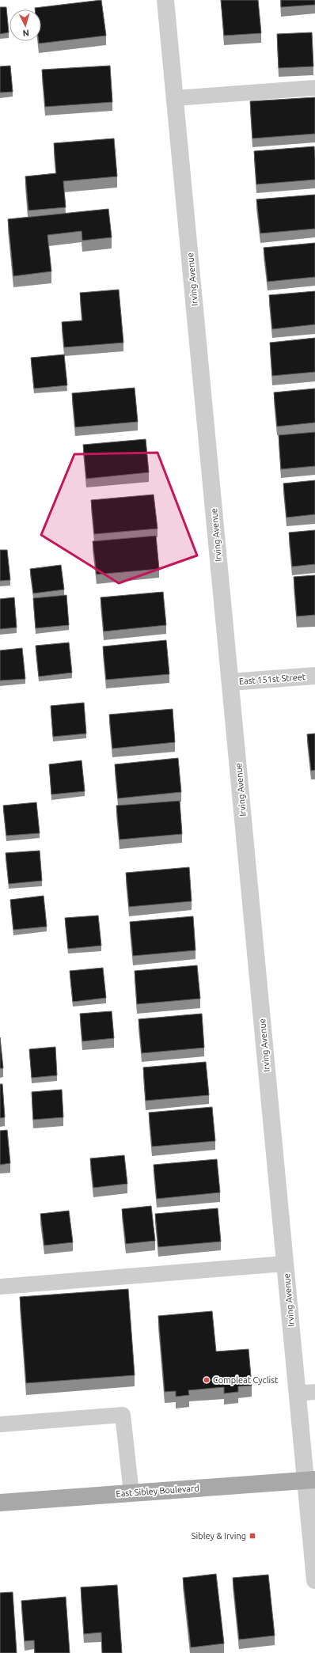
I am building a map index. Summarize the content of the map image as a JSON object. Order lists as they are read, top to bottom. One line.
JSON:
{"streets":{"main road":["East Sibley Boulevard"],"street":["Irving Avenue","East 151st Street"]},"crossings":[["Irving Avenue","East 151st Street"],["Irving Avenue","East Sibley Boulevard"]],"places":{"other":["Compleat Cyclist"],"transit":["Sibley & Irving"]},"north":"bottom"}
